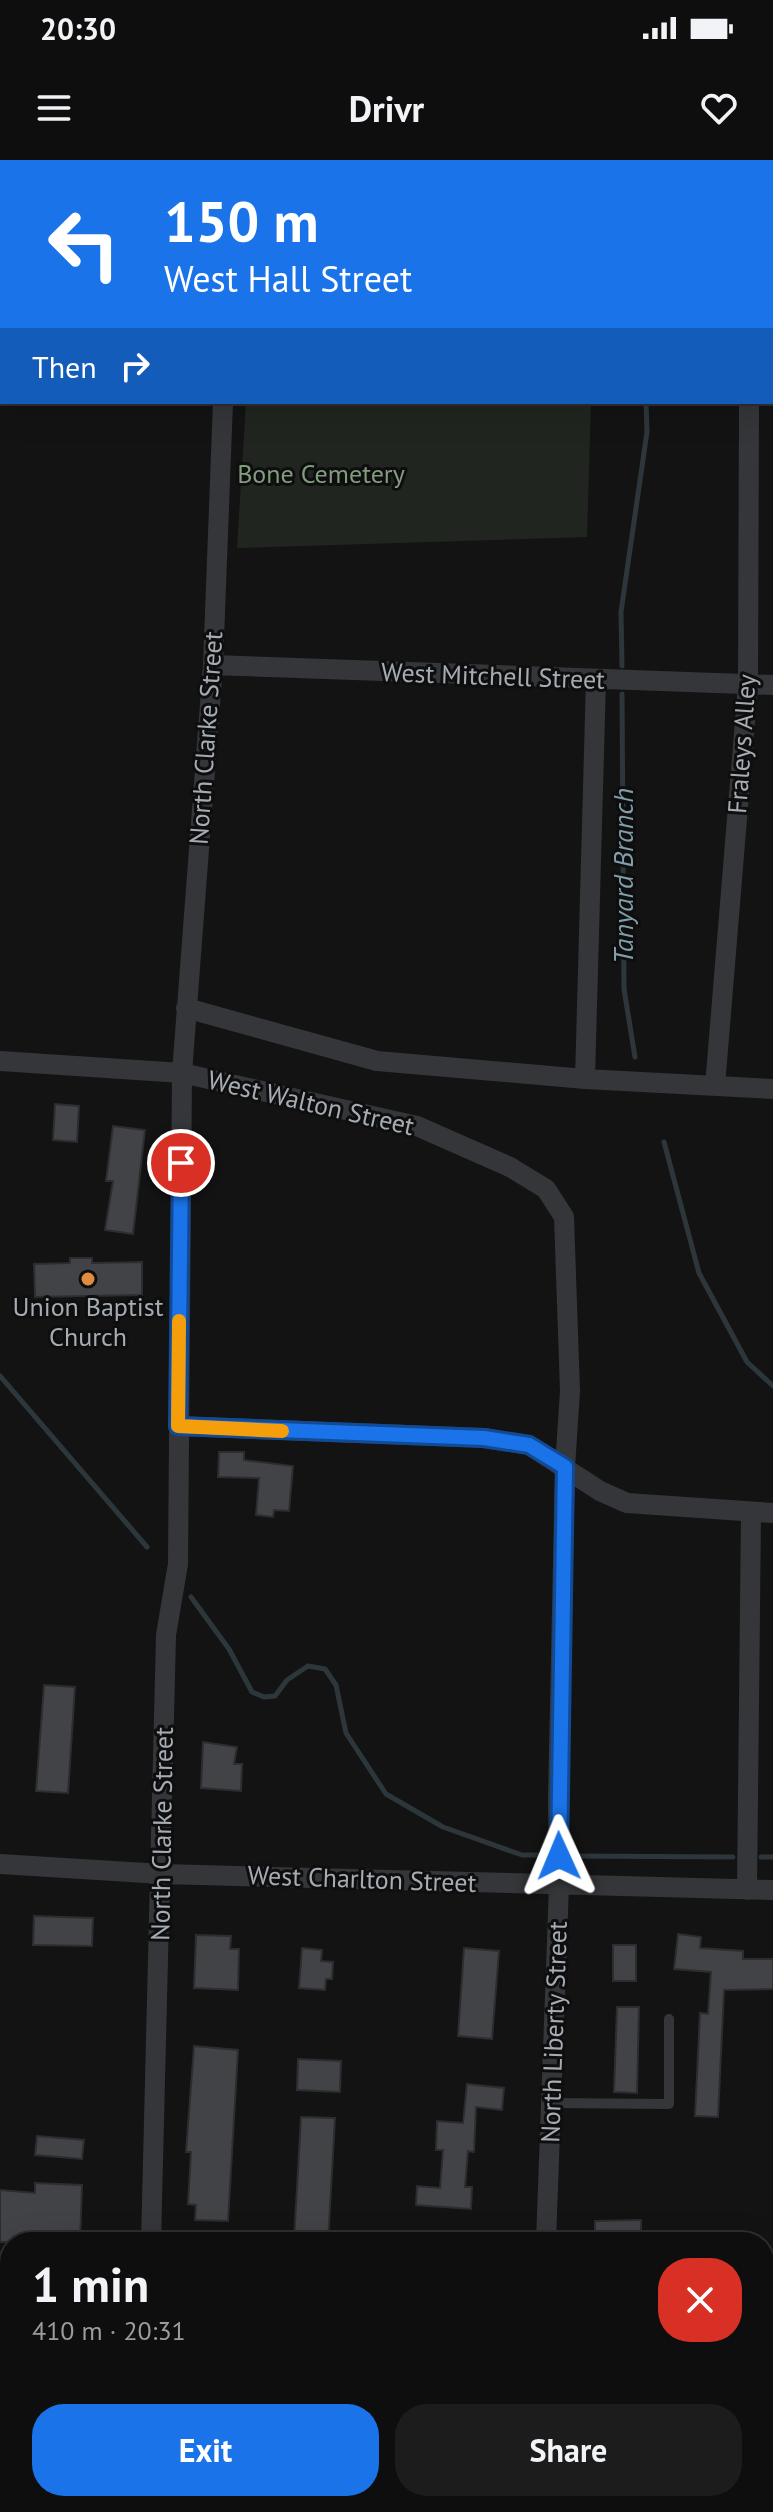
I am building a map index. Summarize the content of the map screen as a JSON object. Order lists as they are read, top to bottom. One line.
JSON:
{"streets":{"street":["West Mitchell Street","North Clarke Street","Fraleys Alley","West Walton Street","West Charlton Street","North Liberty Street"]},"crossings":[["West Mitchell Street","North Clarke Street"],["West Mitchell Street","Fraleys Alley"],["North Clarke Street","West Walton Street"],["North Clarke Street","West Charlton Street"],["West Walton Street","North Liberty Street"],["West Charlton Street","North Liberty Street"]],"water":["Tanyard Branch"],"parks":["Bone Cemetery"],"places":["Union Baptist Church"],"page":{"status":"20:30","header":"Drivr","turn":["150 m","West Hall Street"],"then":"Then","heading":["1 min","410 m · 20:31"],"buttons":["Exit","Share"]}}
